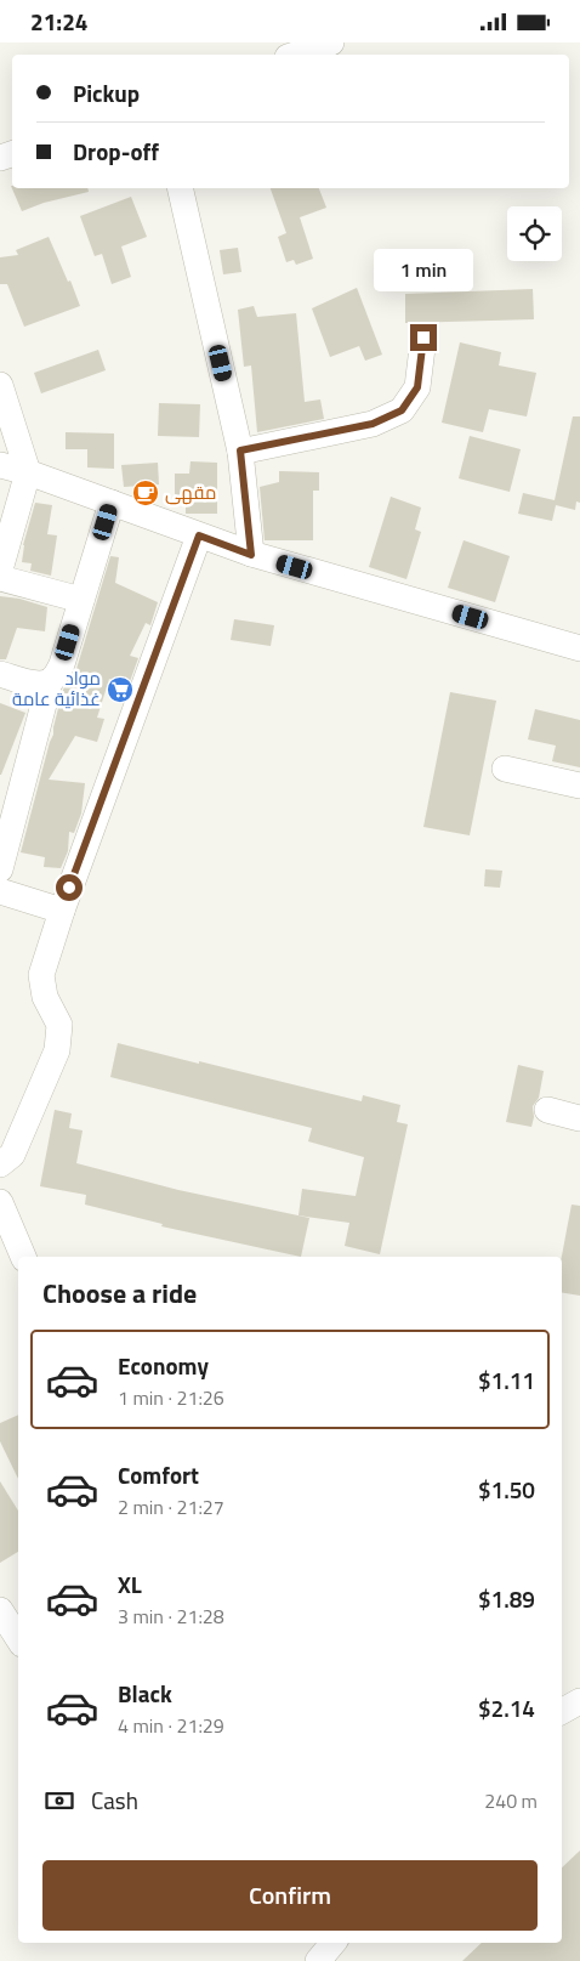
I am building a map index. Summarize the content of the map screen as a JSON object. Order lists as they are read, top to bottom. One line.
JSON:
{"places":{"cafe":["مقهى"],"supermarket":["مواد غذائية عامة"]},"page":{"status":"21:24","banner":["Pickup","Drop-off"],"bubble":"1 min","heading":"Choose a ride","list":[{"name":"Economy","note":"1 min · 21:26","value":"$1.11"},{"name":"Comfort","note":"2 min · 21:27","value":"$1.50"},{"name":"XL","note":"3 min · 21:28","value":"$1.89"},{"name":"Black","note":"4 min · 21:29","value":"$2.14"}],"pay":["Cash","240 m"],"buttons":"Confirm"}}
